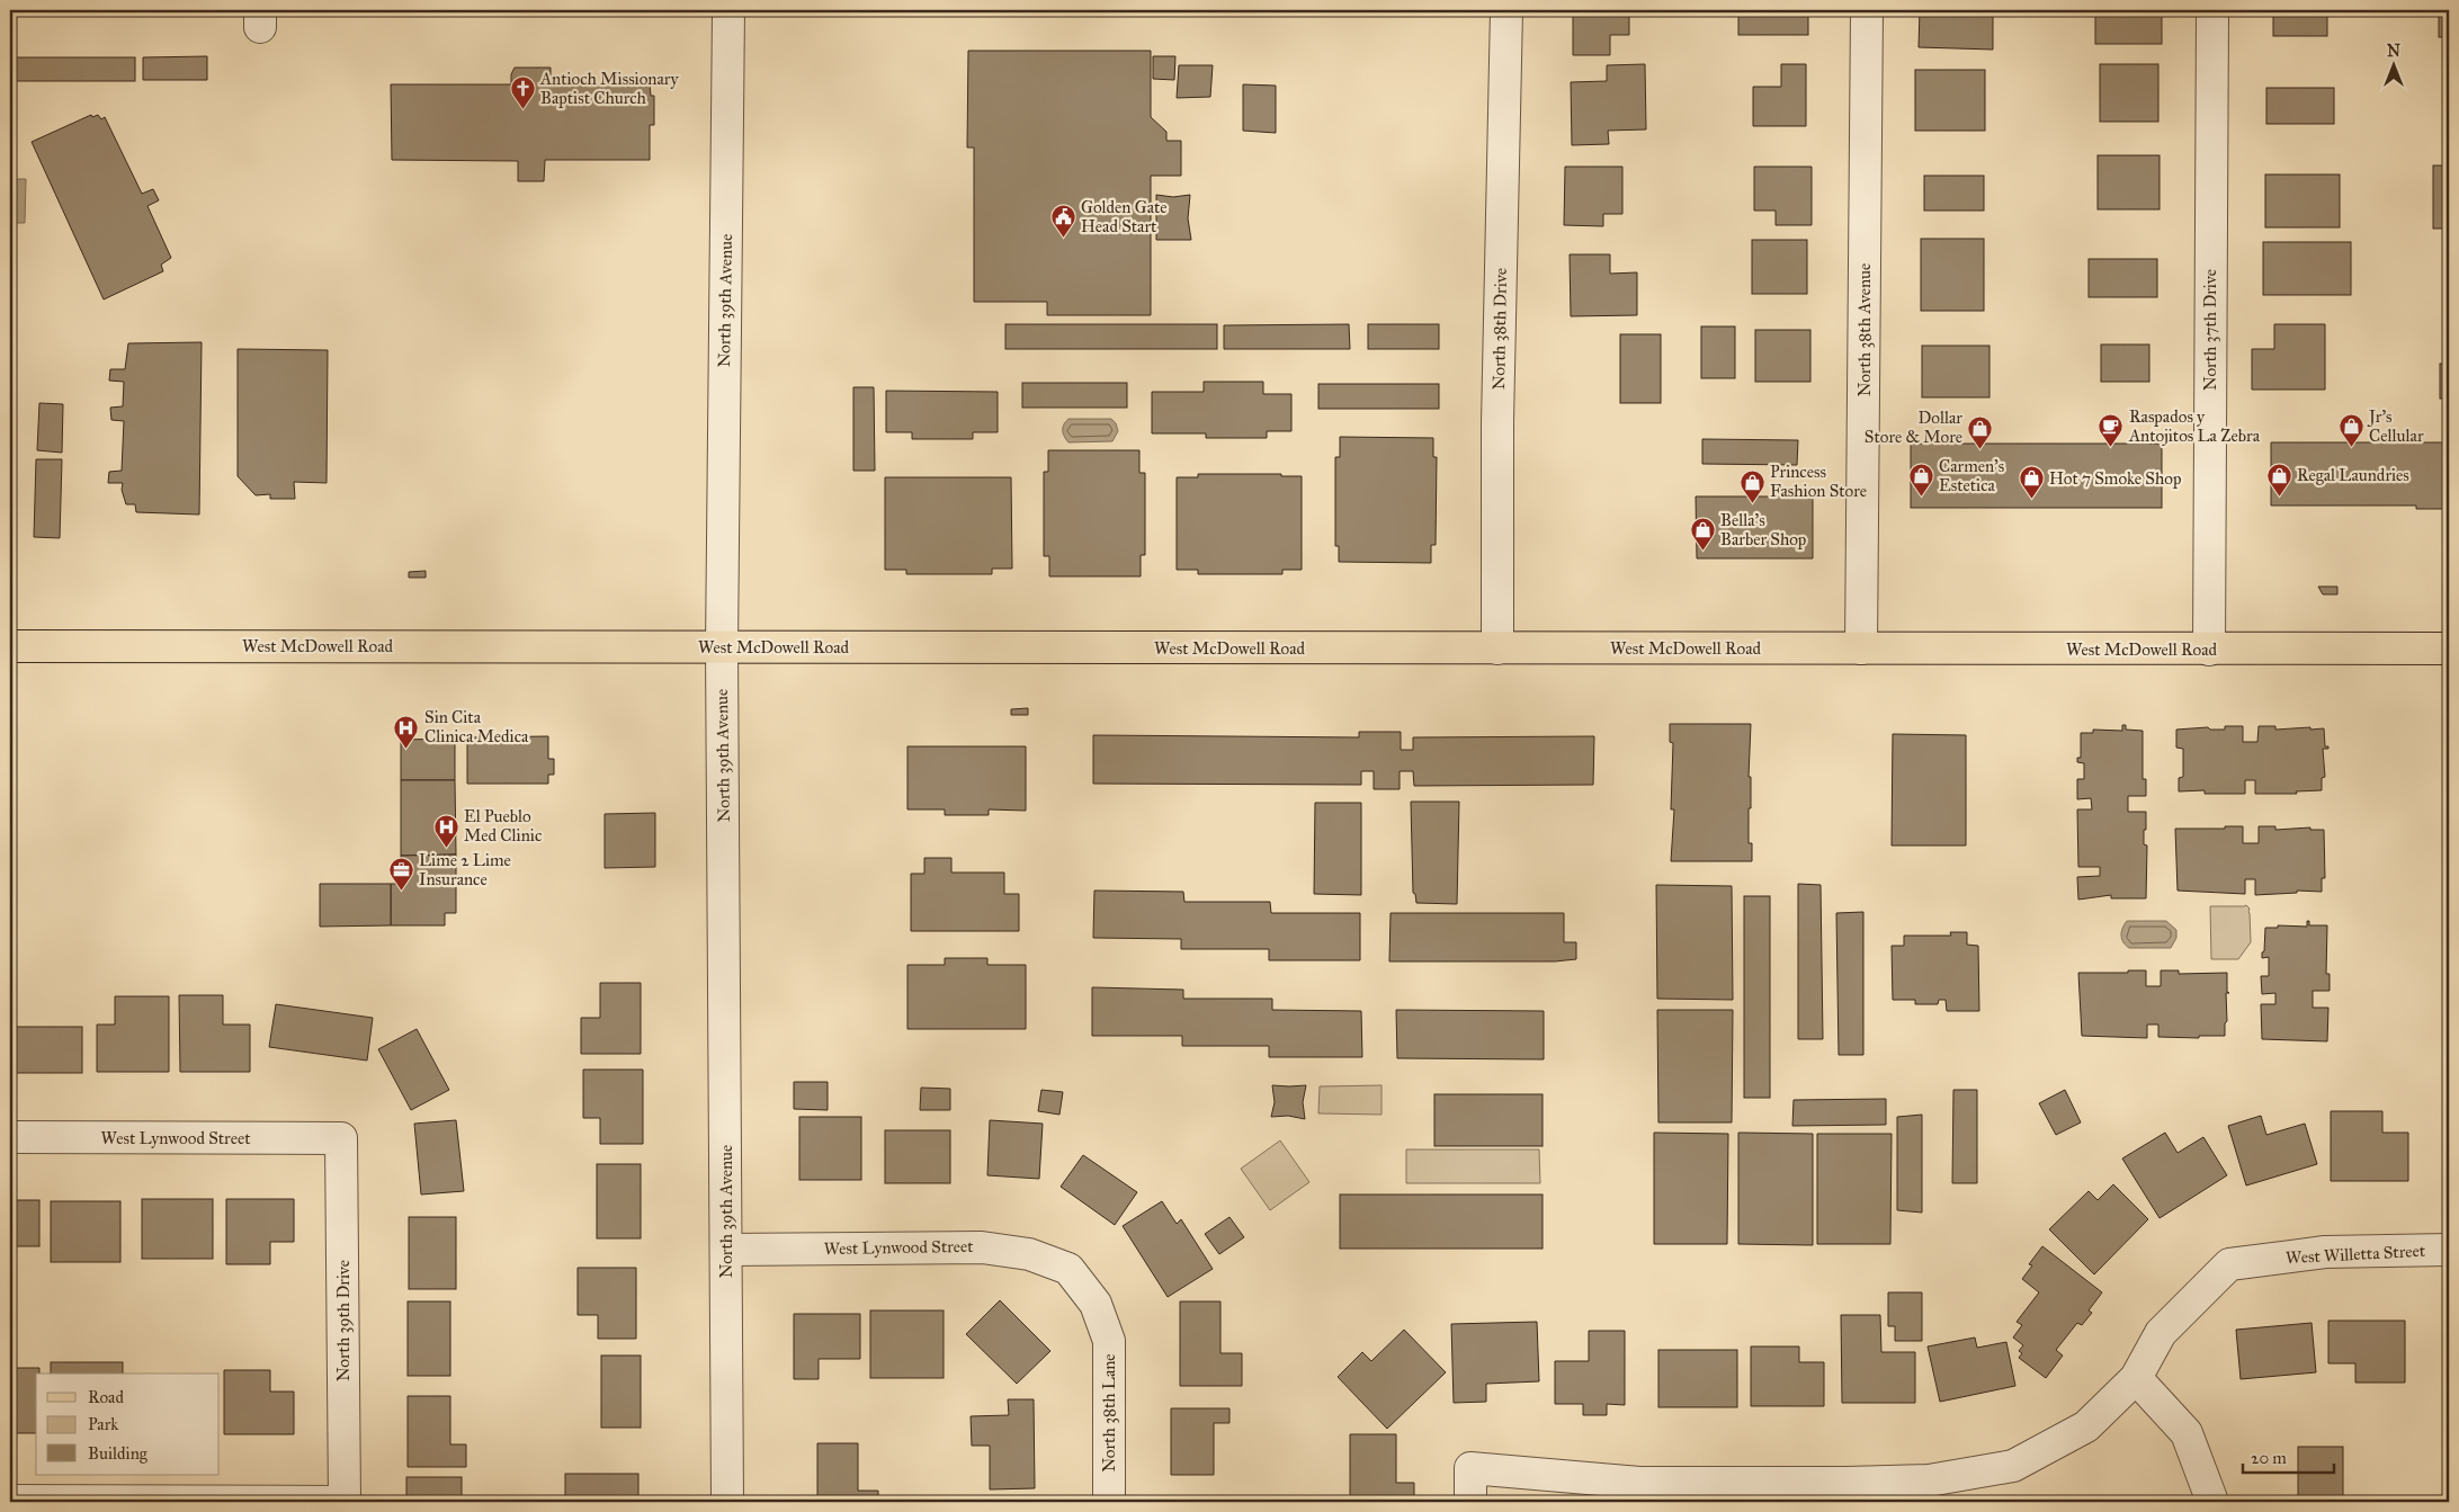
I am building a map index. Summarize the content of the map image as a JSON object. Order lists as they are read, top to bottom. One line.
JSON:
{"streets":{"main road":["West McDowell Road"],"street":["North 39th Avenue","North 38th Drive","North 38th Avenue","North 37th Drive","West Lynwood Street","West Willetta Street","North 39th Drive","North 38th Lane"]},"crossings":[["North 39th Avenue","West McDowell Road"],["North 39th Avenue","West Lynwood Street"],["North 38th Drive","West McDowell Road"],["North 38th Avenue","West McDowell Road"],["North 37th Drive","West McDowell Road"],["West Lynwood Street","North 39th Drive"],["West Lynwood Street","North 38th Lane"]],"places":{"church":["Antioch Missionary Baptist Church"],"public building":["Golden Gate Head Start"],"cafe":["Raspados y Antojitos La Zebra"],"shop":["Jr's Cellular","Dollar Store & More","Regal Laundries","Carmen's Estetica","Hot 7 Smoke Shop","Princess Fashion Store","Bella's Barber Shop"],"hospital":["Sin Cita Clinica Medica","El Pueblo Med Clinic"],"office":["Lime 2 Lime Insurance"]},"legend":["Road","Park","Building"],"scale_bar":"20 m","north":"top"}
